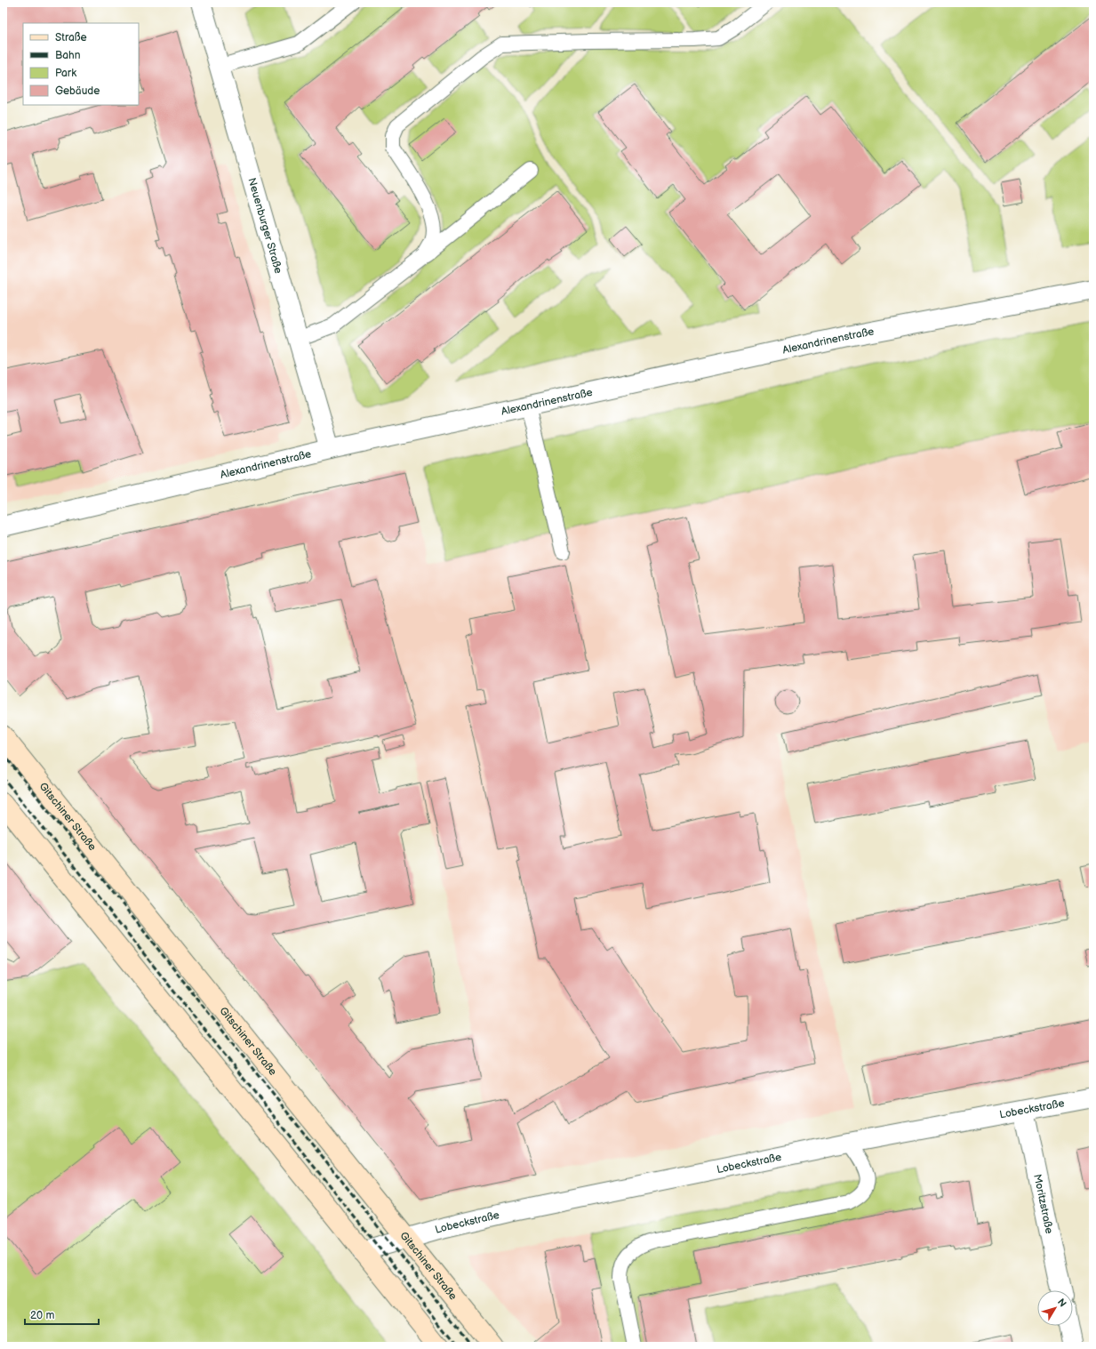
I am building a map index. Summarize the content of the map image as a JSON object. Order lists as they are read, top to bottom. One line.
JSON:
{"streets":{"main road":["Gitschiner Straße"],"street":["Neuenburger Straße","Alexandrinenstraße","Lobeckstraße","Moritzstraße"]},"crossings":[["Neuenburger Straße","Alexandrinenstraße"],["Gitschiner Straße","Lobeckstraße"],["Lobeckstraße","Moritzstraße"]],"legend":["Straße","Bahn","Park","Gebäude"],"scale_bar":"20 m","north":"top right"}
